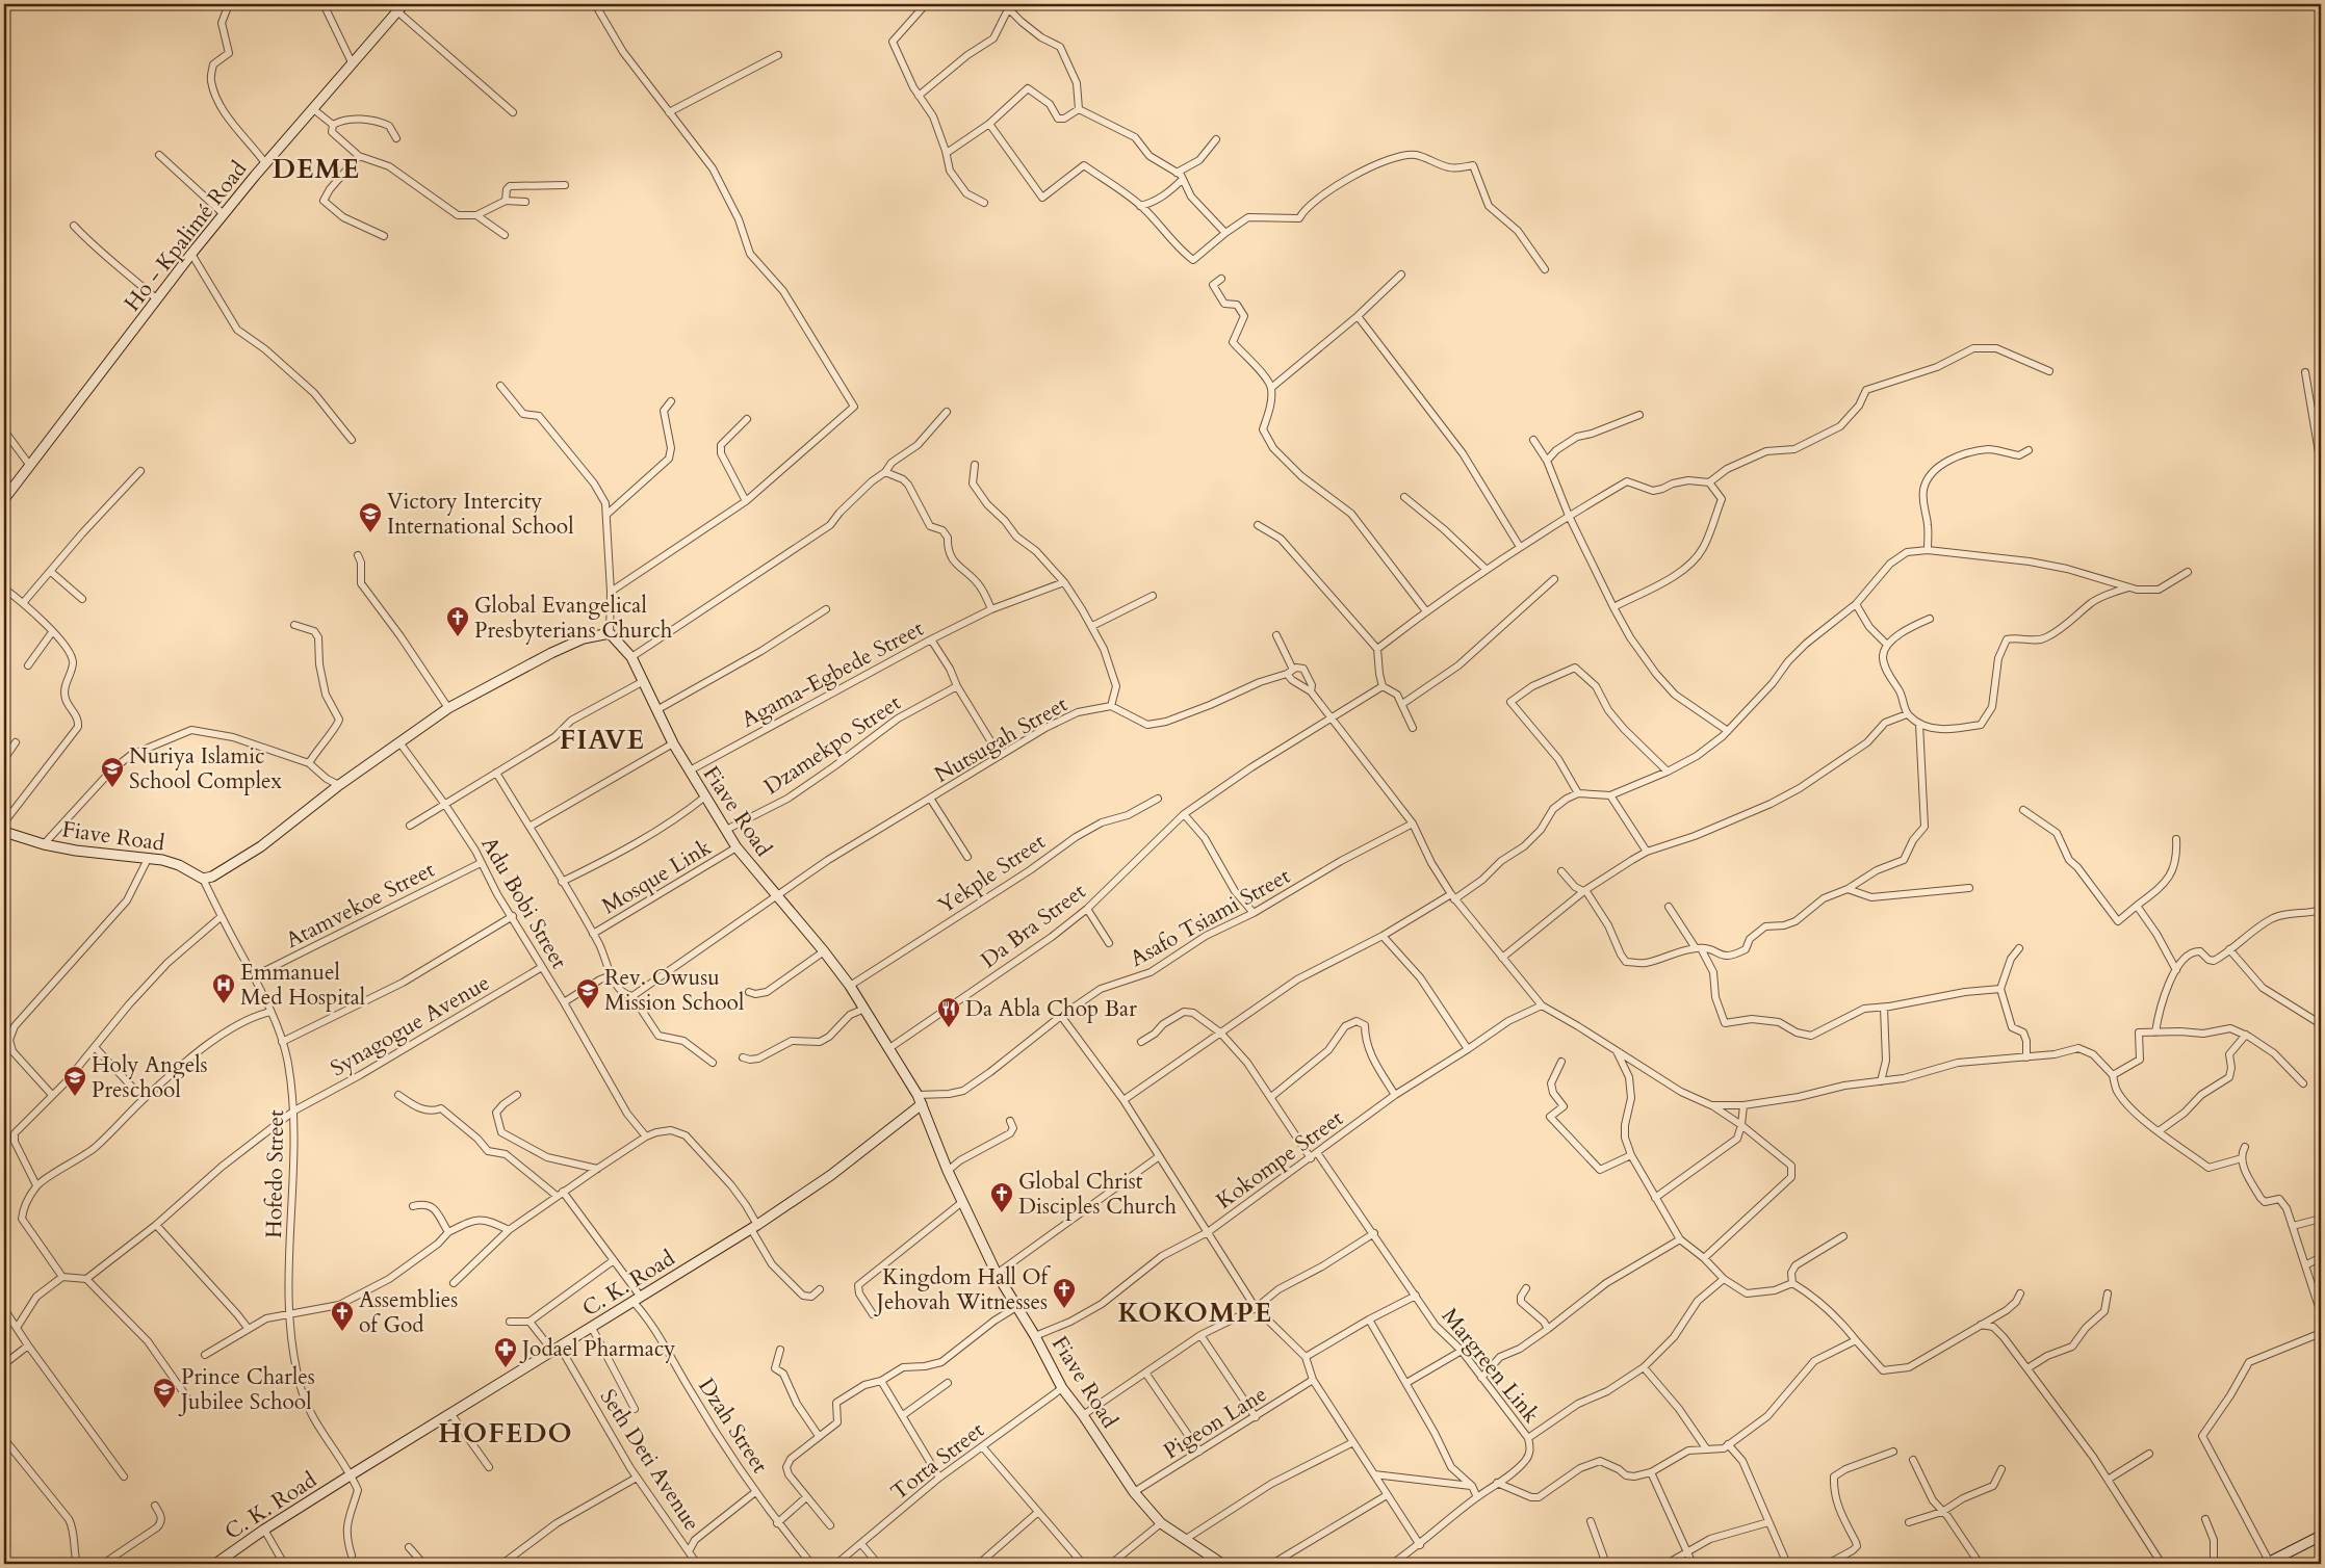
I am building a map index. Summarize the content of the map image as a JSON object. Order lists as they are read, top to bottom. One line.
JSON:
{"streets":{"street":["Ho - Kpalimé Road","Agama-Egbede Street","Nutsugah Street","Dzamekpo Street","Fiave Road","Yekple Street","Mosque Link","Adu Bobi Street","Atamvekoe Street","Asafo Tsiami Street","Da Bra Street","Synagogue Avenue","Kokompe Street","Hofedo Street","C. K. Road","Margreen Link","Pigeon Lane","Dzah Street","Seth Deti Avenue","Torta Street"]},"crossings":[["Agama-Egbede Street","Fiave Road"],["Nutsugah Street","Fiave Road"],["Dzamekpo Street","Fiave Road"],["Fiave Road","Yekple Street"],["Fiave Road","Mosque Link"],["Fiave Road","Asafo Tsiami Street"],["Fiave Road","Da Bra Street"],["Fiave Road","Kokompe Street"],["Fiave Road","Hofedo Street"],["Fiave Road","C. K. Road"],["Fiave Road","Pigeon Lane"],["Fiave Road","Torta Street"],["Adu Bobi Street","Atamvekoe Street"],["Adu Bobi Street","Synagogue Avenue"],["Atamvekoe Street","Hofedo Street"],["Synagogue Avenue","Hofedo Street"],["Kokompe Street","Margreen Link"],["Hofedo Street","C. K. Road"],["C. K. Road","Dzah Street"],["C. K. Road","Seth Deti Avenue"]],"districts":["DEME","FIAVE","KOKOMPE","HOFEDO"],"places":{"school or university":["Victory Intercity International School","Nuriya Islamic School Complex","Rev. Owusu Mission School","Holy Angels Preschool","Prince Charles Jubilee School"],"church":["Global Evangelical Presbyterians Church","Global Christ Disciples Church","Kingdom Hall Of Jehovah Witnesses","Assemblies of God"],"hospital":["Emmanuel Med Hospital"],"restaurant":["Da Abla Chop Bar"],"pharmacy":["Jodael Pharmacy"]}}
